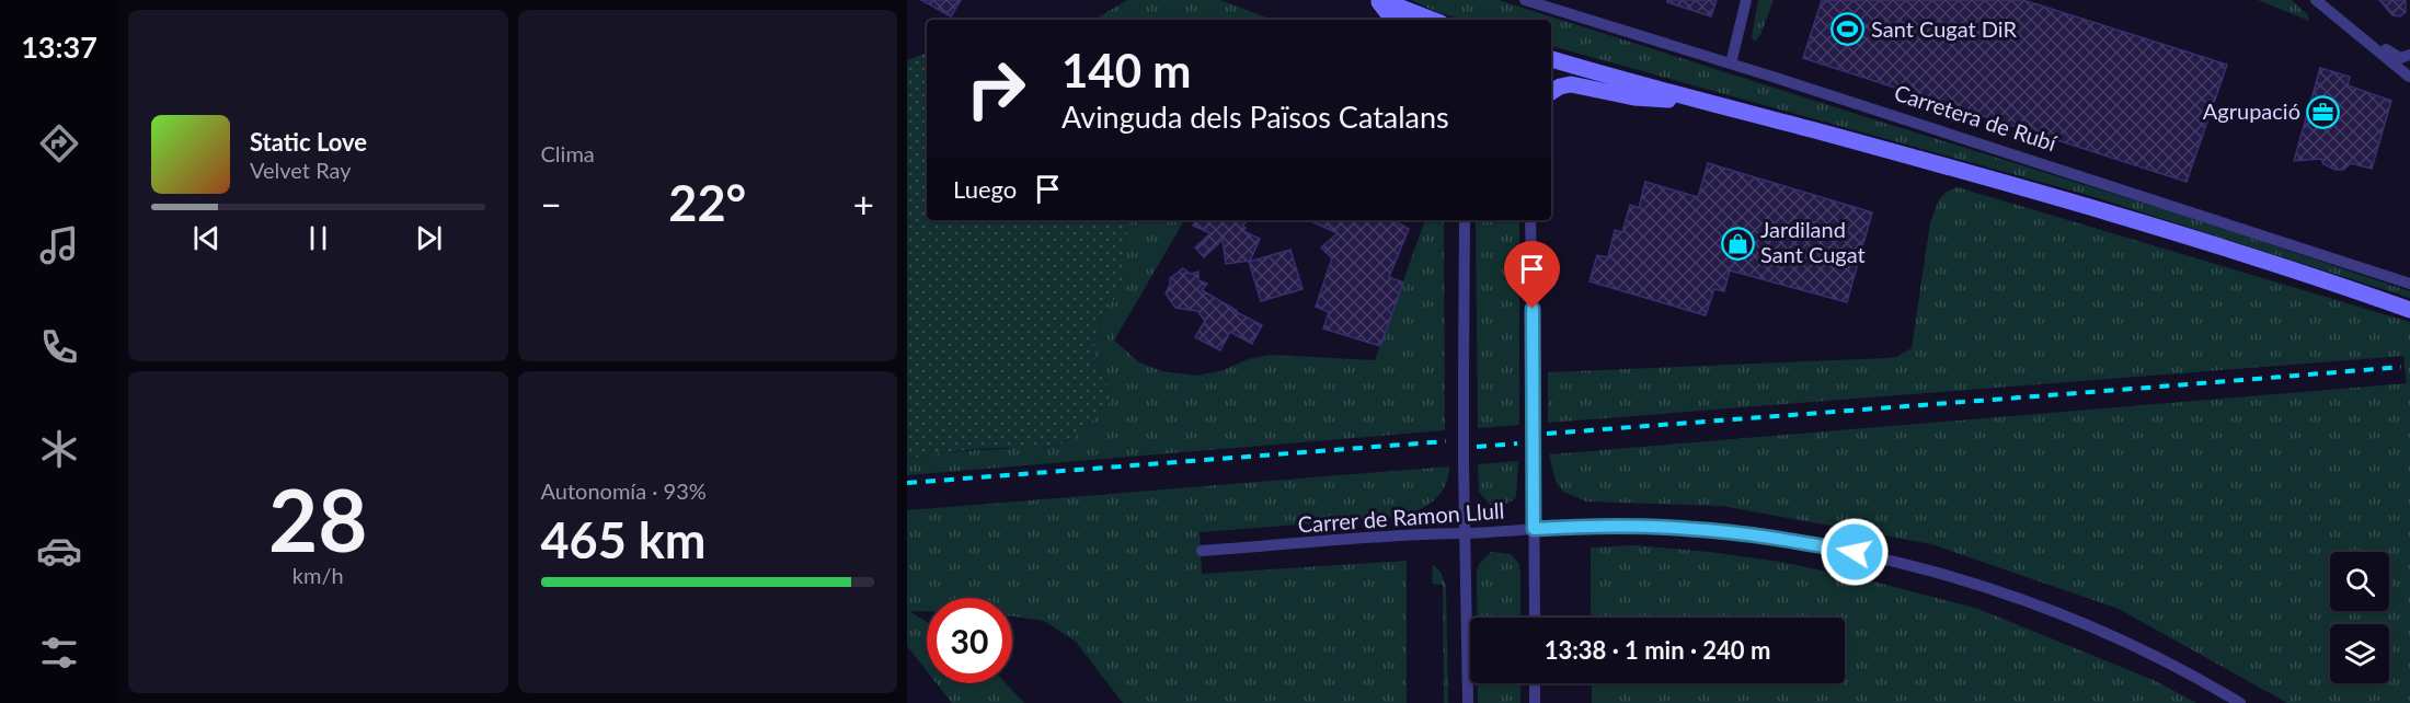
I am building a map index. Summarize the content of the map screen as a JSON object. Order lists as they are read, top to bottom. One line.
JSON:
{"streets":{"street":["Carretera de Rubí","Carrer de Ramon Llull"]},"places":{"sports":["Sant Cugat DiR"],"office":["Agrupació"],"shop":["Jardiland Sant Cugat"]},"page":{"tabs":"13:37","tile":["Clima",["28","km/h"],["Autonomía · 93%","465 km"]],"turn":["140 m","Avinguda dels Països Catalans"],"song":["Static Love","Velvet Ray"],"then":"Luego","heat":["−","22°","+"],"limit":"30","trip":"13:38 · 1 min · 240 m"}}
